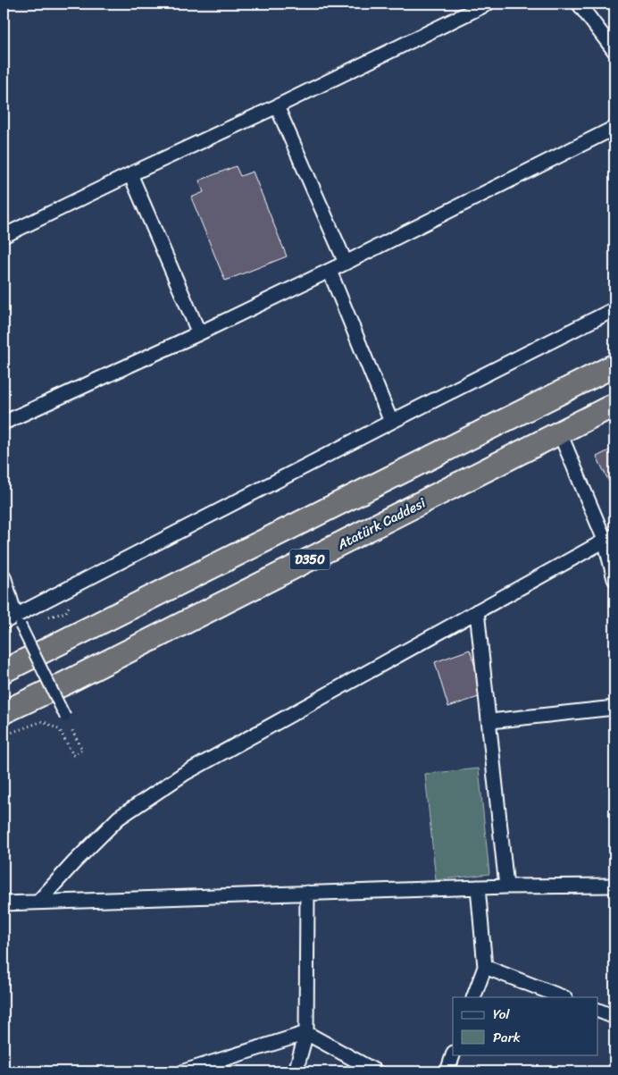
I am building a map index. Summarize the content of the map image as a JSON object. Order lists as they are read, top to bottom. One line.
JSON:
{"streets":{"highway":["Atatürk Caddesi","D350"]},"legend":["Yol","Park"]}
